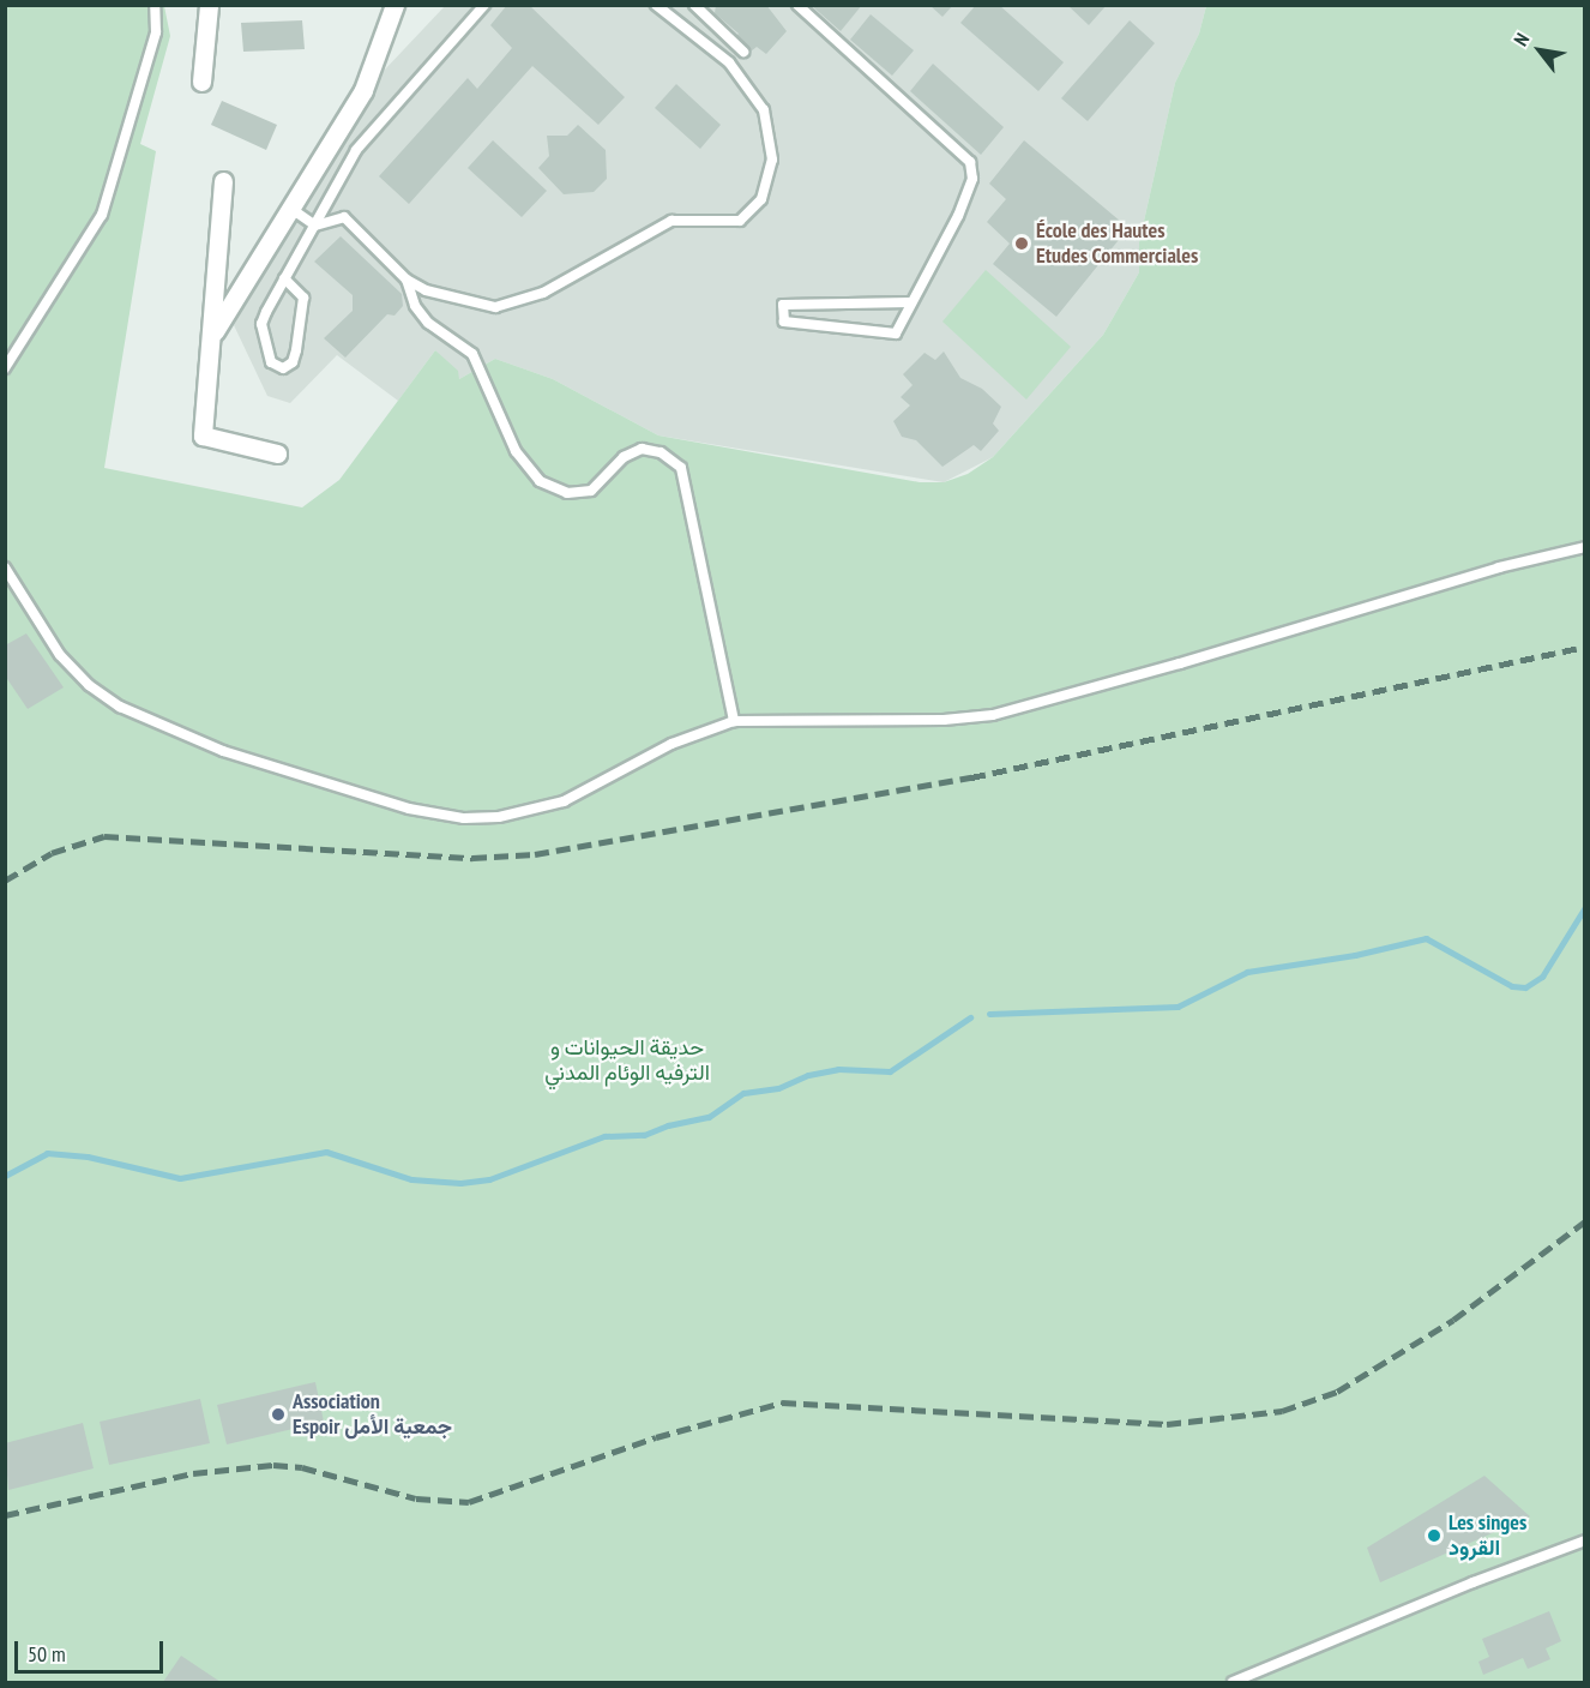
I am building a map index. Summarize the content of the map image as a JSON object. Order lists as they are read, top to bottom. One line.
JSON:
{"parks":["حديقة الحيوانات و الترفيه الوئام المدني"],"places":["École des Hautes Etudes Commerciales","Association Espoir جمعية الأمل","Les singes القرود"],"scale_bar":"50 m","north":"top left"}
